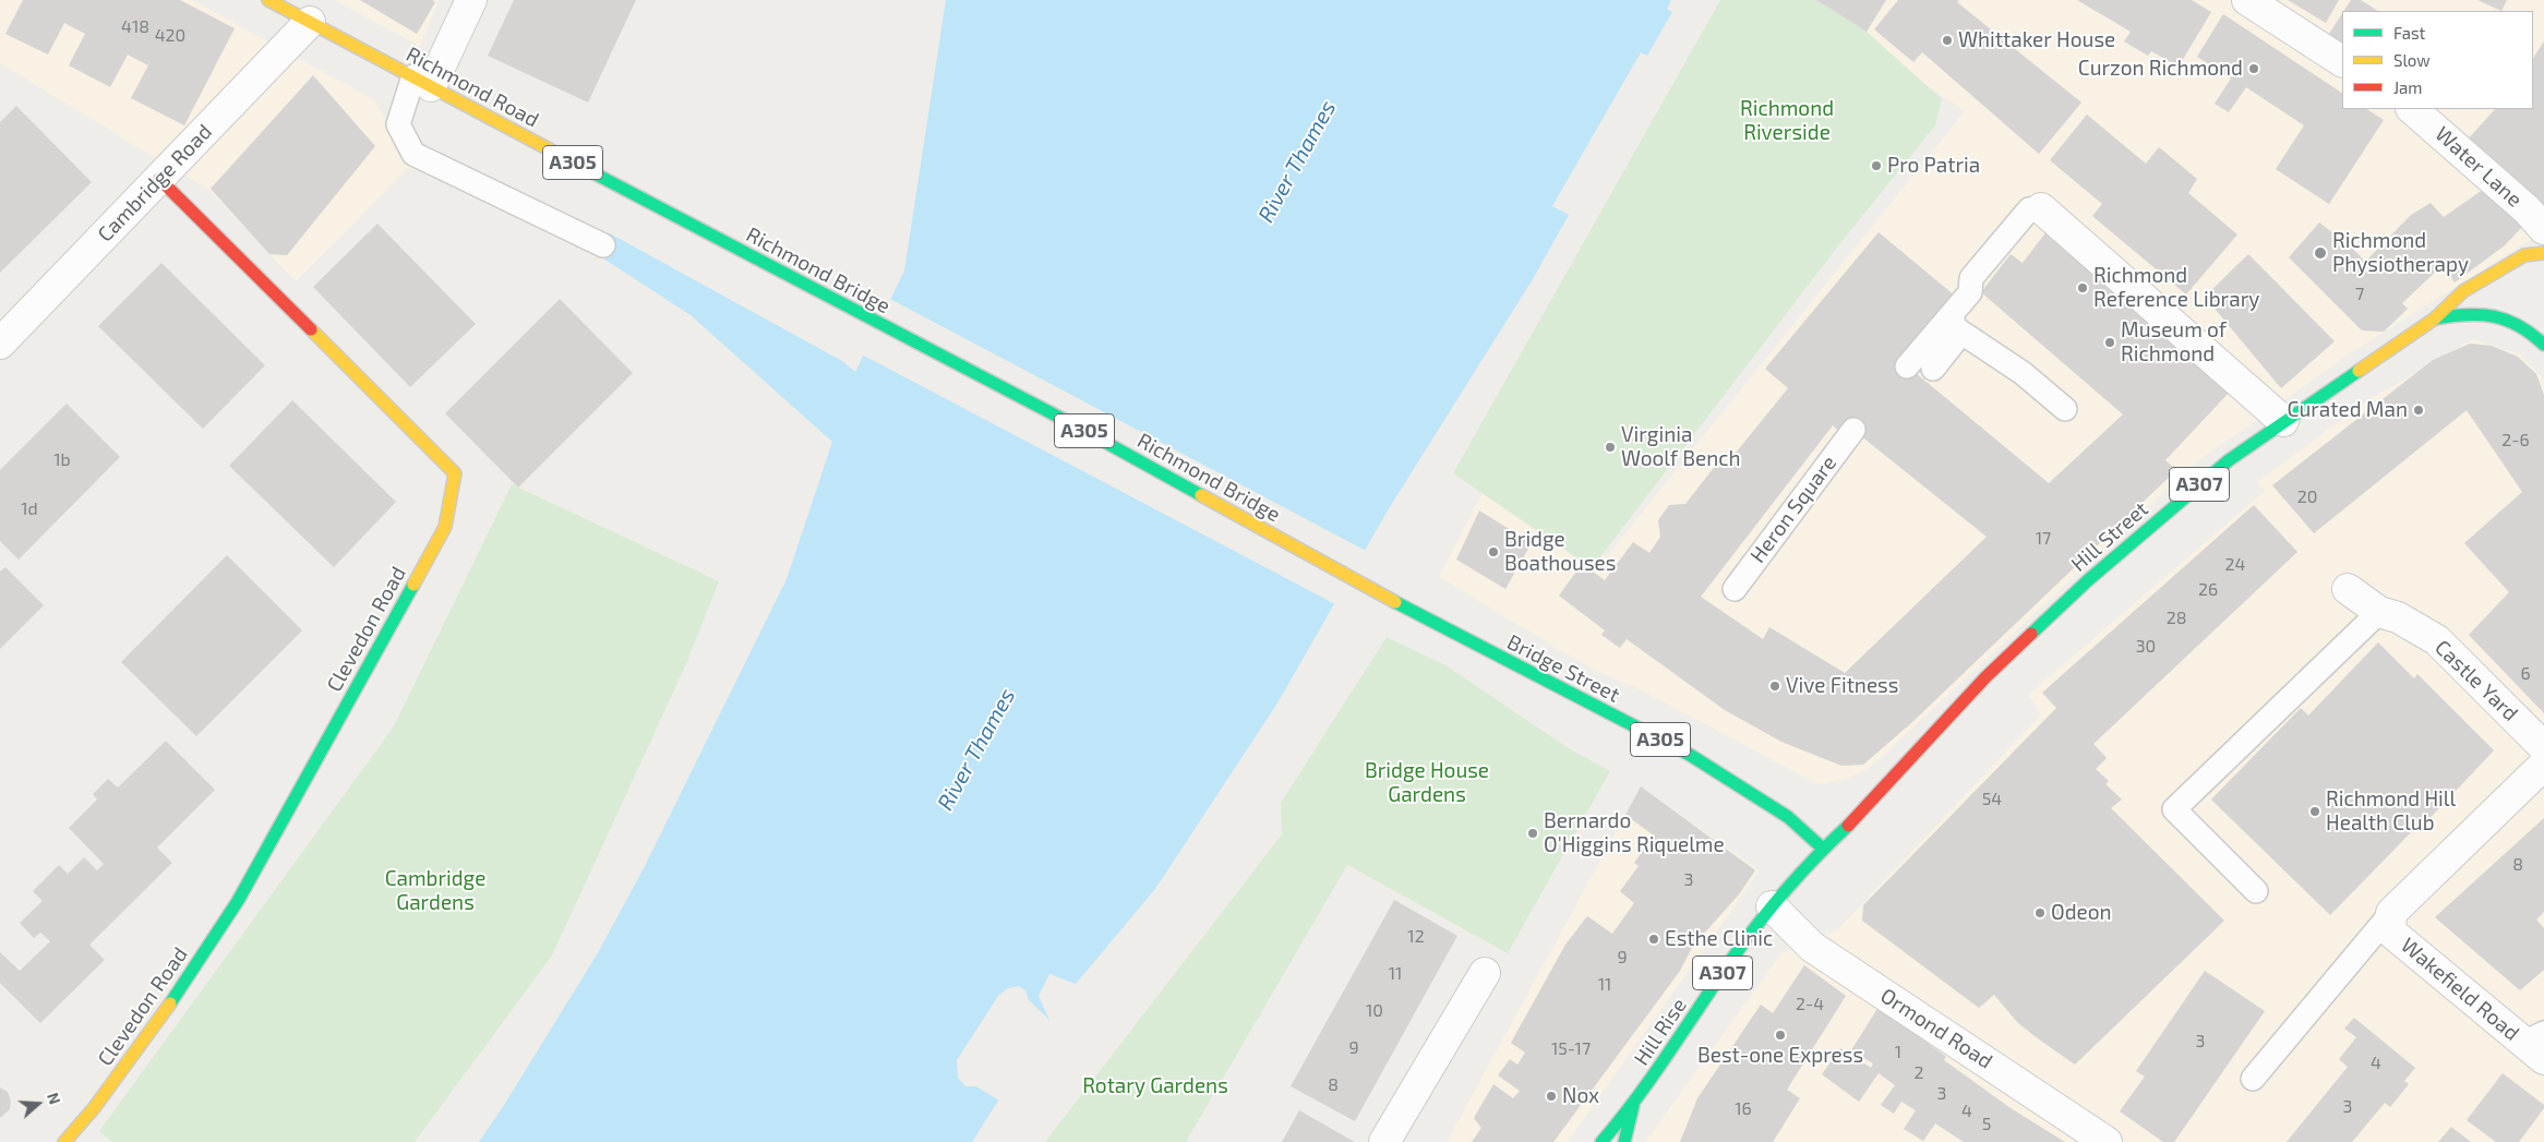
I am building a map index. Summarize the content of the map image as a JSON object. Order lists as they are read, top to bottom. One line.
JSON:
{"streets":{"main road":["Richmond Road","A305","Richmond Bridge","A307","Hill Street","Clevedon Road","Bridge Street","Hill Rise"],"street":["Water Lane","Cambridge Road","Castle Yard","Wakefield Road","Ormond Road"],"lane":["Heron Square"]},"crossings":[["Richmond Road","Cambridge Road"],["Richmond Road","Richmond Bridge"],["Cambridge Road","Clevedon Road"],["Richmond Bridge","Bridge Street"],["A307","Hill Street"],["A307","Hill Rise"],["Hill Street","Bridge Street"],["Hill Street","Hill Rise"],["Bridge Street","Hill Rise"],["Ormond Road","Hill Rise"]],"water":["River Thames"],"parks":["Richmond Riverside","Bridge House Gardens","Cambridge Gardens","Rotary Gardens"],"places":["Whittaker House","Curzon Richmond","Pro Patria","Richmond Physiotherapy","Richmond Reference Library","Museum of Richmond","Curated Man","Virginia Woolf Bench","Bridge Boathouses","Vive Fitness","Richmond Hill Health Club","Bernardo O'Higgins Riquelme","Odeon","Esthe Clinic","Best-one Express","Nox"],"house_numbers":["418","420","7","2-6","1b","20","1d","17","24","26","28","30","6","54","8","3","12","9","11","11","2-4","10","3","9","15-17","1","4","2","8","3","3","16","4","5"],"legend":["Fast","Slow","Jam"],"north":"right"}
